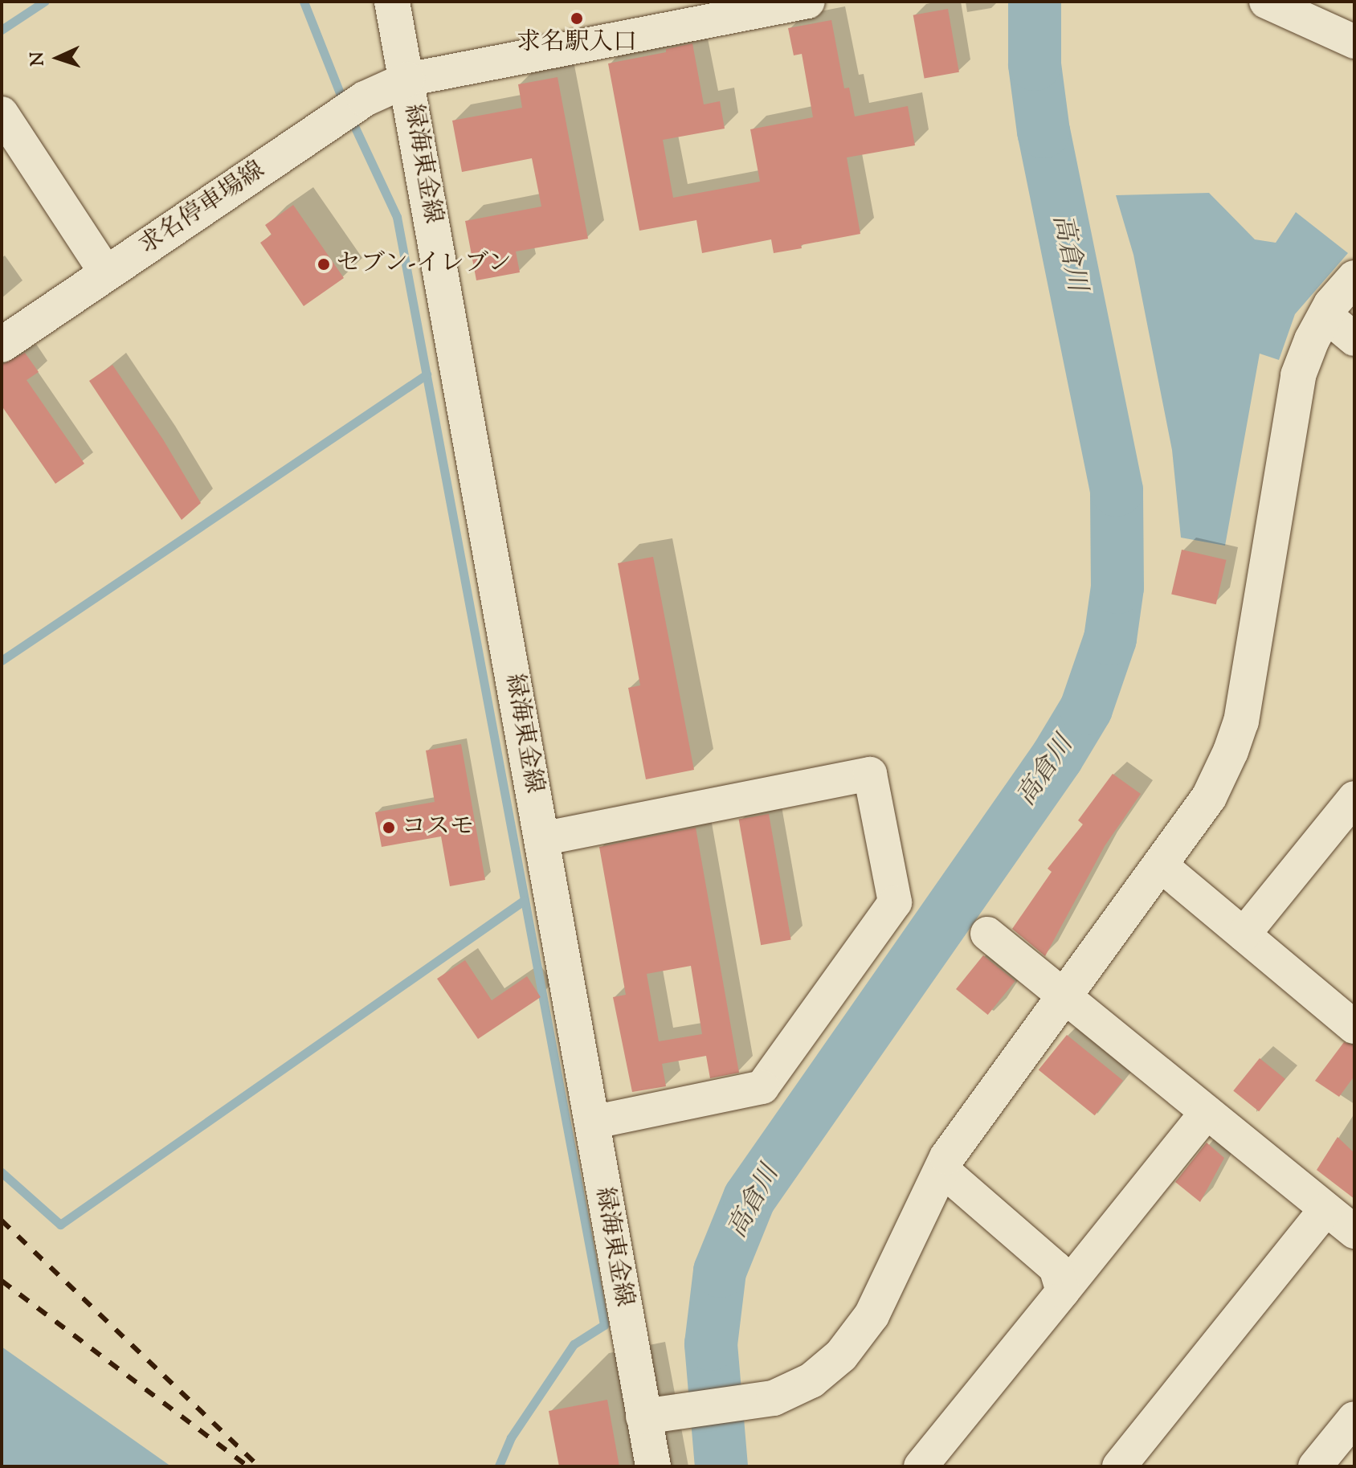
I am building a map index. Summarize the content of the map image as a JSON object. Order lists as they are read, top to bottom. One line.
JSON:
{"streets":{"main road":["緑海東金線","求名停車場線"]},"crossings":[["緑海東金線","求名停車場線"]],"water":["高倉川"],"places":["求名駅入口","セブン-イレブン","コスモ"],"north":"left"}
